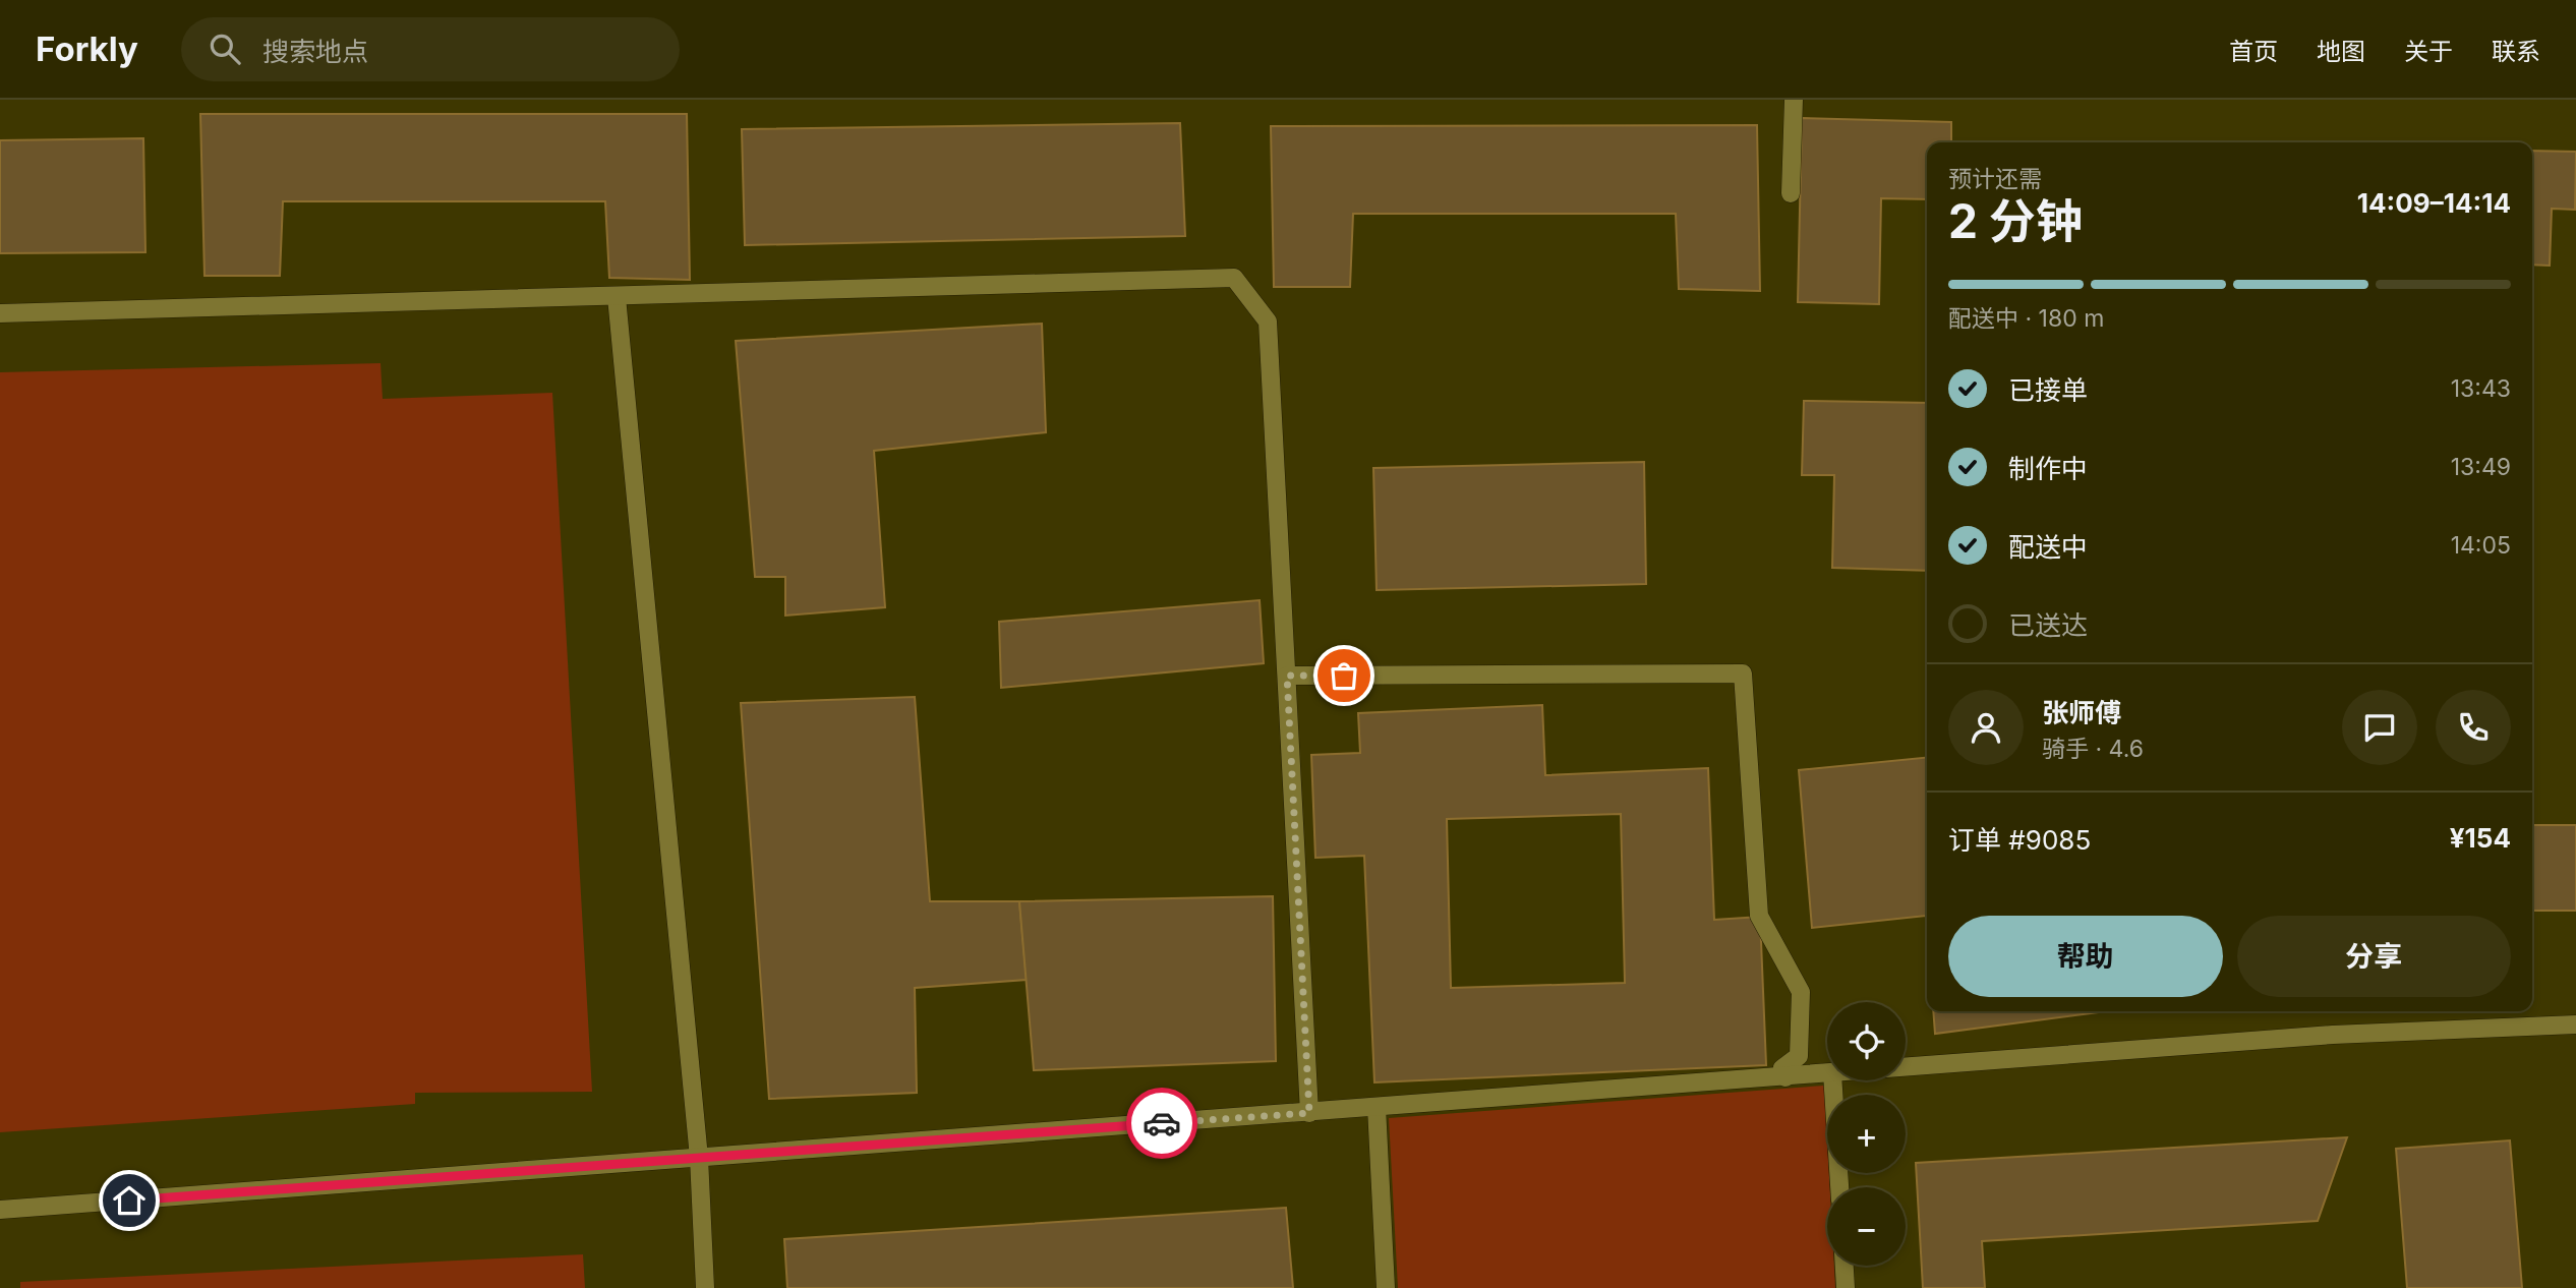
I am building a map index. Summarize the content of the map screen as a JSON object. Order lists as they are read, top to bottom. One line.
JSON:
{"page":{"header":"Forkly","search":"搜索地点","nav":["首页","地图","关于","联系"],"heading":["2 分钟","预计还需","14:09–14:14"],"panel":["张师傅","骑手 · 4.6","订单 #9085","¥154"],"bar":"配送中 · 180 m","list":[["已接单","13:43"],["制作中","13:49"],["配送中","14:05"],"已送达"],"buttons":["帮助","分享"],"map_buttons":["+","−"]}}
